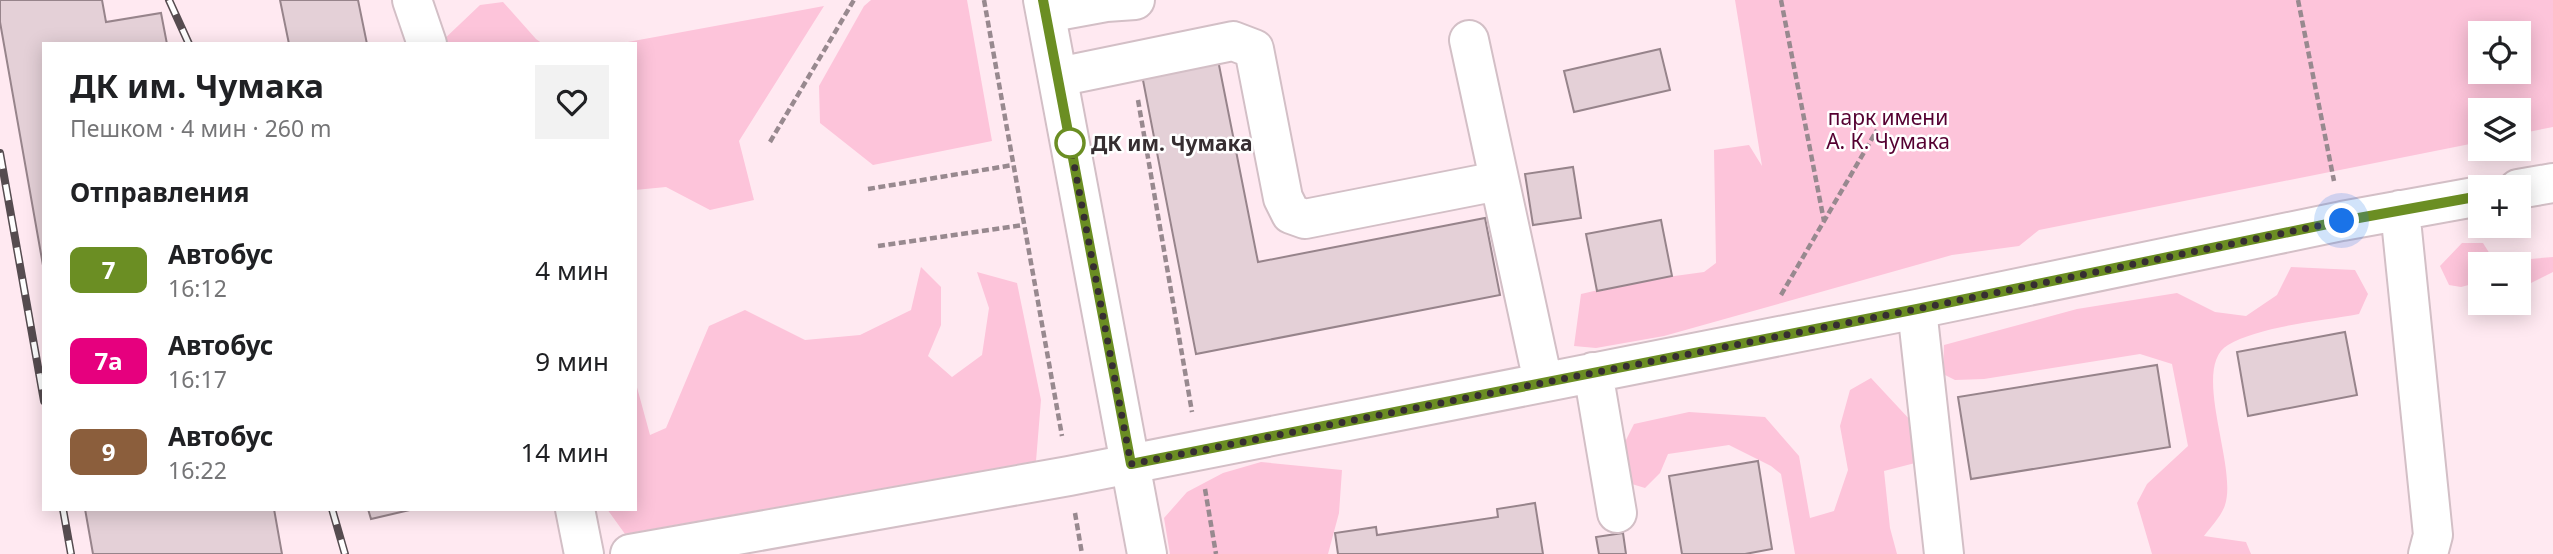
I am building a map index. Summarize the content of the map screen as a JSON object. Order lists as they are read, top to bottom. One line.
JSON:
{"parks":["парк имени А. К. Чумака"],"places":["ДК им. Чумака"],"lines":["bus line 7"],"page":{"map_buttons":["+","−"],"heading":[["ДК им. Чумака","Пешком · 4 мин · 260 m"],"Отправления"],"list":[{"mark":"7","name":"Автобус","note":"16:12","value":"4 мин"},{"mark":"7а","name":"Автобус","note":"16:17","value":"9 мин"},{"mark":"9","name":"Автобус","note":"16:22","value":"14 мин"}]}}
